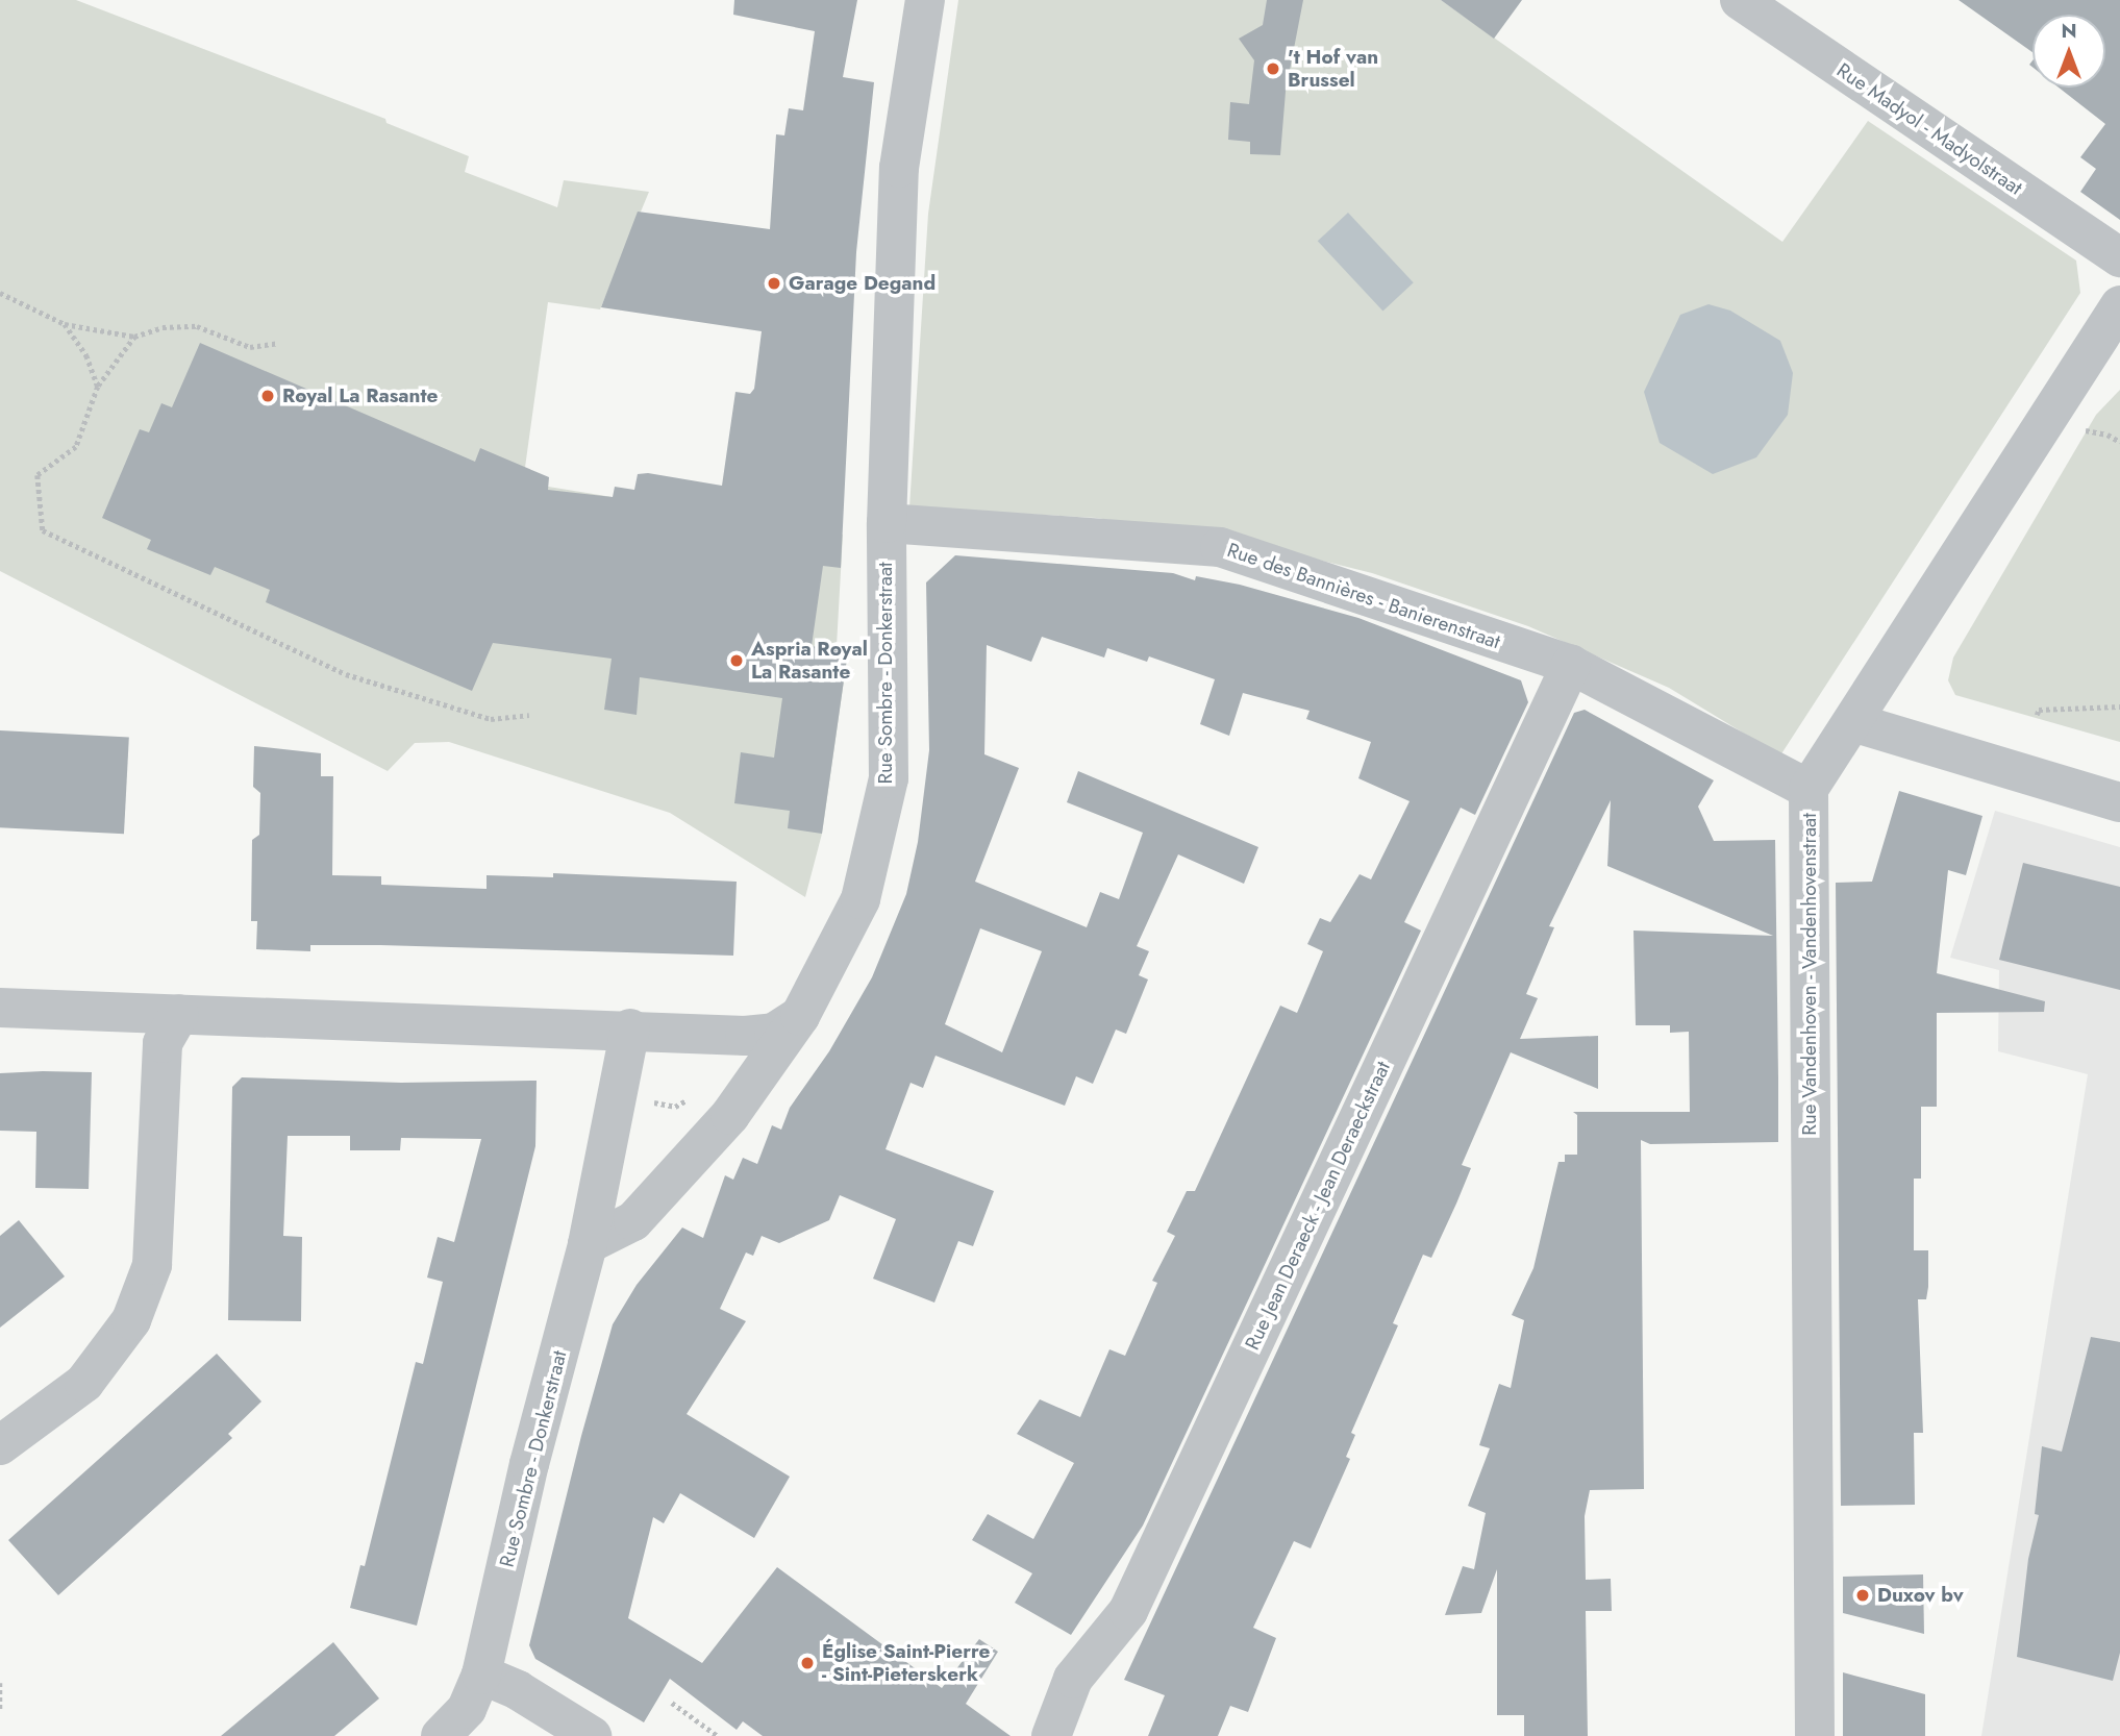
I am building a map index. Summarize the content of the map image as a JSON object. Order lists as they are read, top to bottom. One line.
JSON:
{"streets":{"street":["Rue Madyol - Madyolstraat","Rue des Bannières - Banierenstraat","Rue Sombre - Donkerstraat","Rue Vandenhoven - Vandenhovenstraat","Rue Jean Deraeck - Jean Deraeckstraat"]},"crossings":[["Rue des Bannières - Banierenstraat","Rue Sombre - Donkerstraat"],["Rue des Bannières - Banierenstraat","Rue Vandenhoven - Vandenhovenstraat"],["Rue des Bannières - Banierenstraat","Rue Jean Deraeck - Jean Deraeckstraat"]],"places":["'t Hof van Brussel","Garage Degand","Royal La Rasante","Aspria Royal La Rasante","Duxov bv","Église Saint-Pierre - Sint-Pieterskerk"],"north":"top"}
